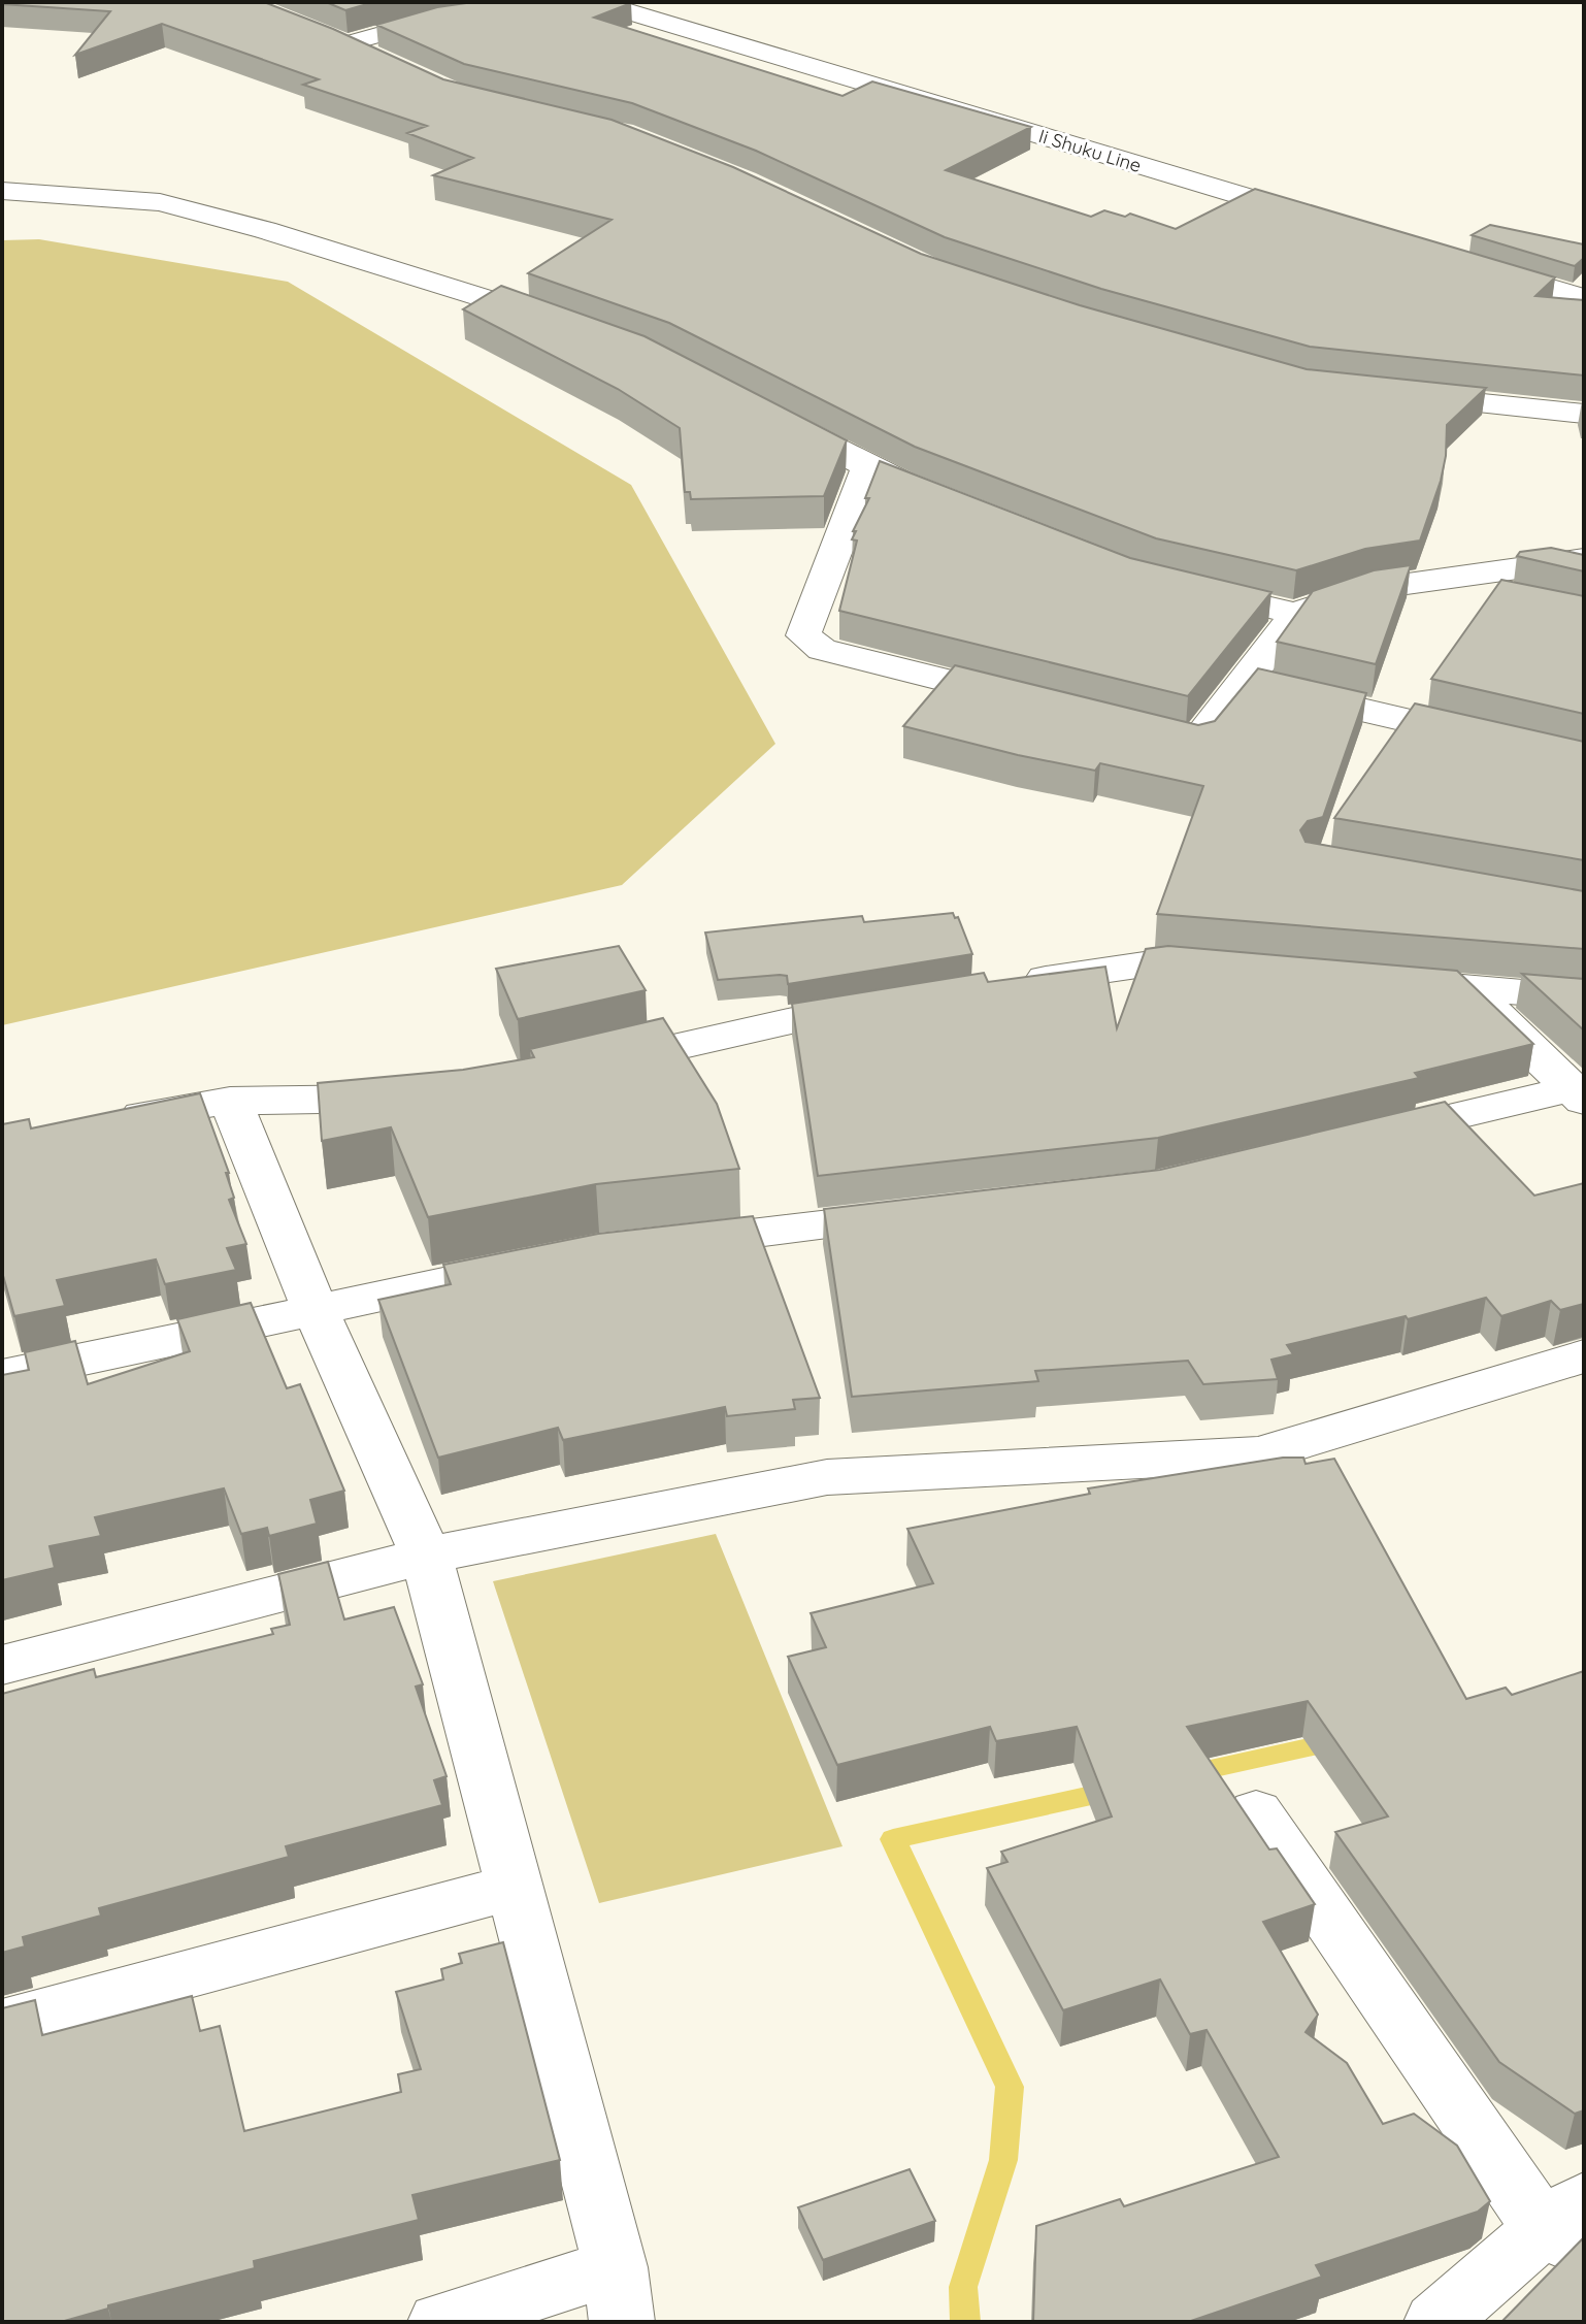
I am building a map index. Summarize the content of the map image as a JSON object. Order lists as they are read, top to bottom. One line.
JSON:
{"streets":{"street":["Ii Shuku Line"]}}
